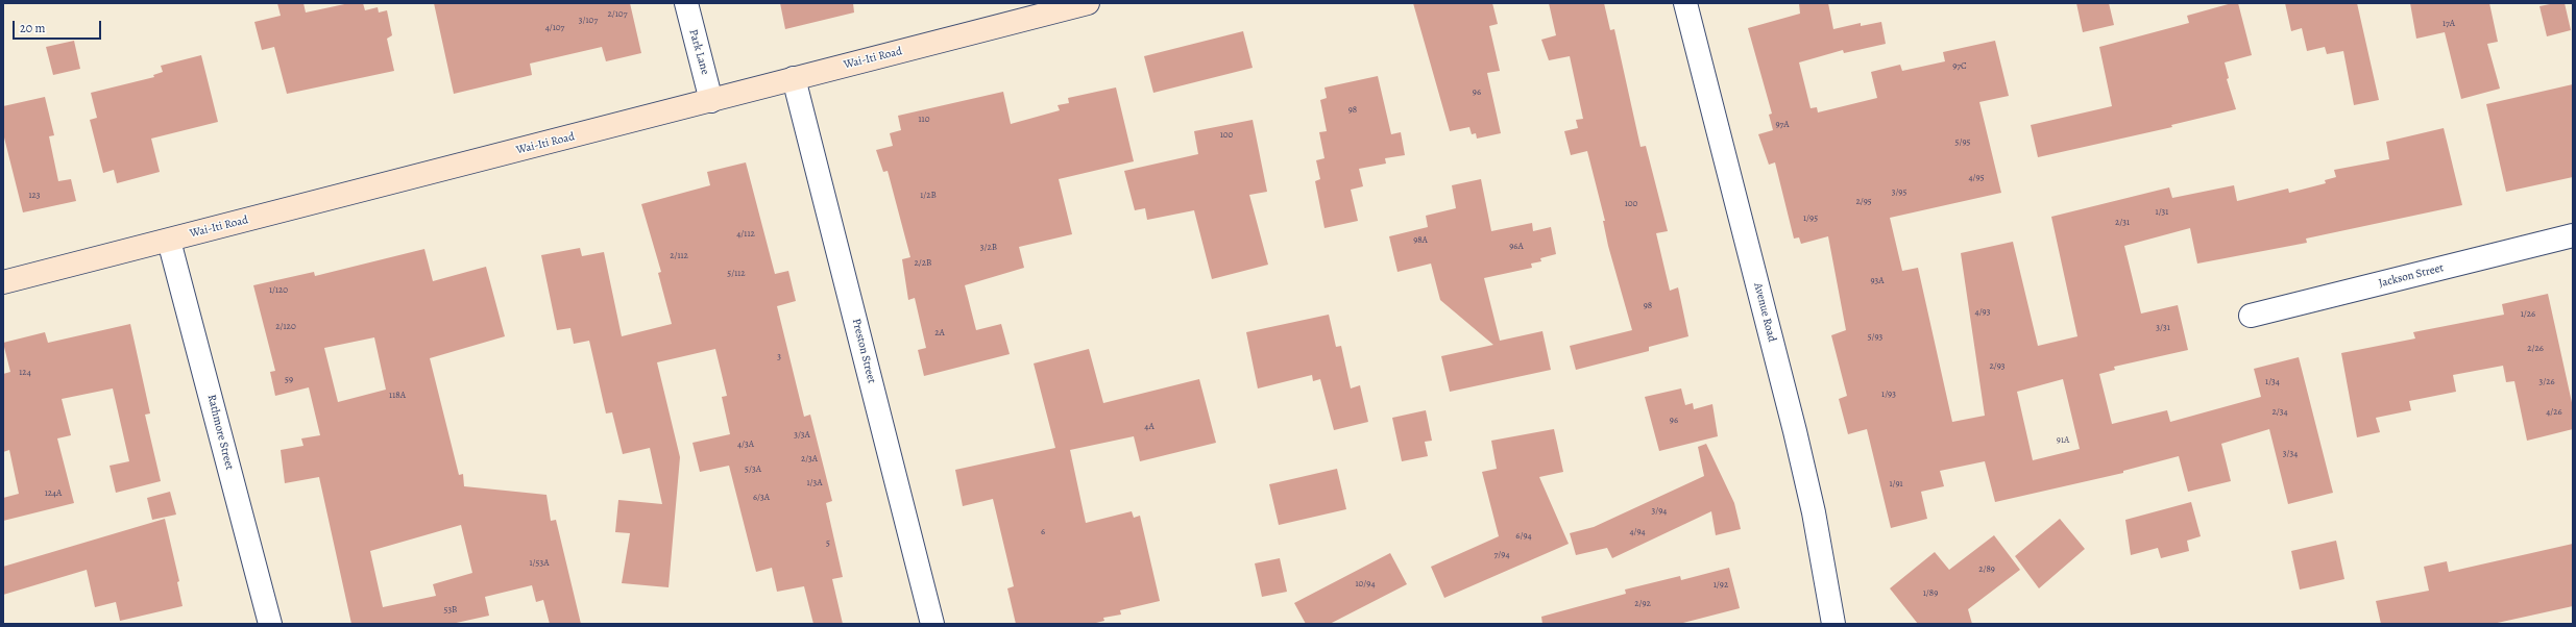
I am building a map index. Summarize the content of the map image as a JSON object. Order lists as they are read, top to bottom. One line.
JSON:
{"streets":{"main road":["Wai-Iti Road"],"street":["Park Lane","Jackson Street","Avenue Road","Preston Street","Rathmore Street"]},"crossings":[["Park Lane","Wai-Iti Road"],["Wai-Iti Road","Preston Street"],["Wai-Iti Road","Rathmore Street"]],"house_numbers":["2/107","3/107","17A","4/107","97C","96","98","110","97A","100","5/95","4/95","3/95","123","1/2B","2/95","100","1/31","1/95","2/31","4/112","98A","96A","3/2B","2/112","2/2B","5/112","93A","1/120","98","4/93","1/26","2/120","3/31","2A","5/93","2/26","3","2/93","124","59","1/34","3/26","1/93","118A","2/34","4/26","96","4A","3/3A","91A","4/3A","3/34","2/3A","5/3A","1/3A","1/91","124A","6/3A","3/94","6","4/94","6/94","5","7/94","1/53A","2/89","10/94","1/92","1/89","2/92","53B"],"scale_bar":"20 m"}
